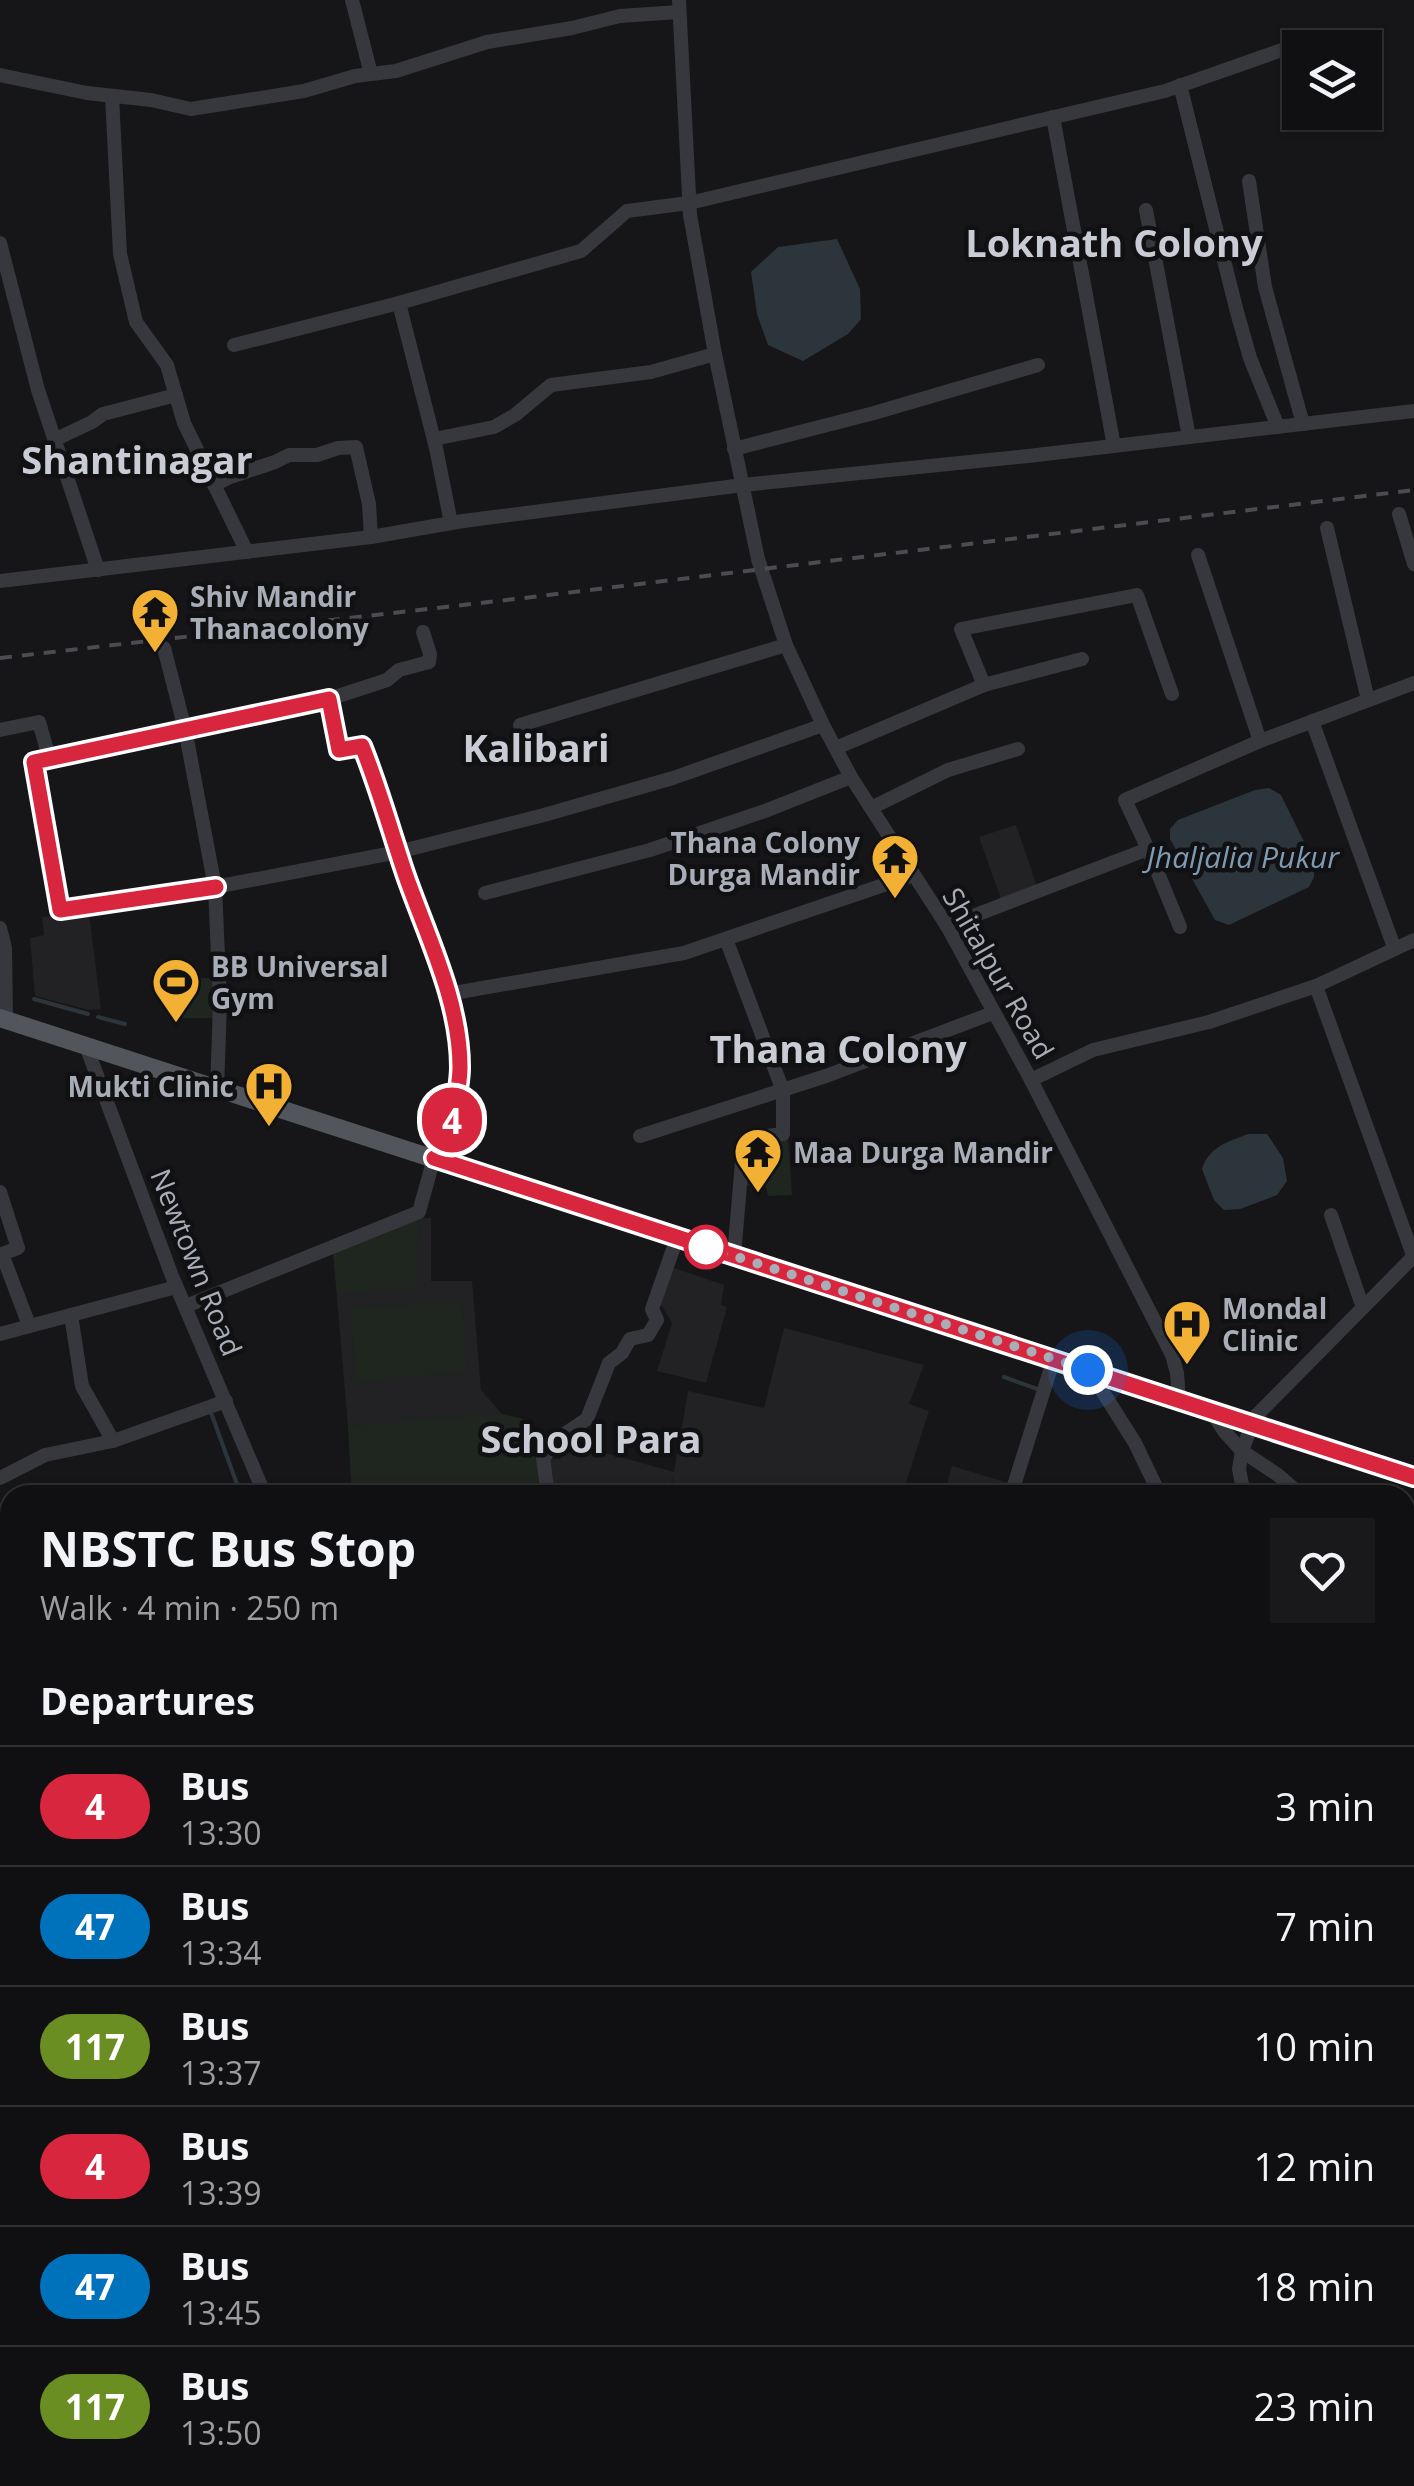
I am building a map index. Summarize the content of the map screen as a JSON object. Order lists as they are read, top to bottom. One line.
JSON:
{"streets":{"street":["Shitalpur Road","Newtown Road"]},"districts":["Loknath Colony","Shantinagar","Kalibari","Thana Colony","School Para"],"water":["Jhaljalia Pukur"],"places":{"temple":["Shiv Mandir Thanacolony","Thana Colony Durga Mandir","Maa Durga Mandir"],"sports":["BB Universal Gym"],"hospital":["Mukti Clinic","Mondal Clinic"]},"lines":["bus line 4"],"page":{"on_map":"4","heading":[["NBSTC Bus Stop","Walk · 4 min · 250 m"],"Departures"],"list":[{"mark":"4","name":"Bus","note":"13:30","value":"3 min"},{"mark":"47","name":"Bus","note":"13:34","value":"7 min"},{"mark":"117","name":"Bus","note":"13:37","value":"10 min"},{"mark":"4","name":"Bus","note":"13:39","value":"12 min"},{"mark":"47","name":"Bus","note":"13:45","value":"18 min"},{"mark":"117","name":"Bus","note":"13:50","value":"23 min"}]}}
